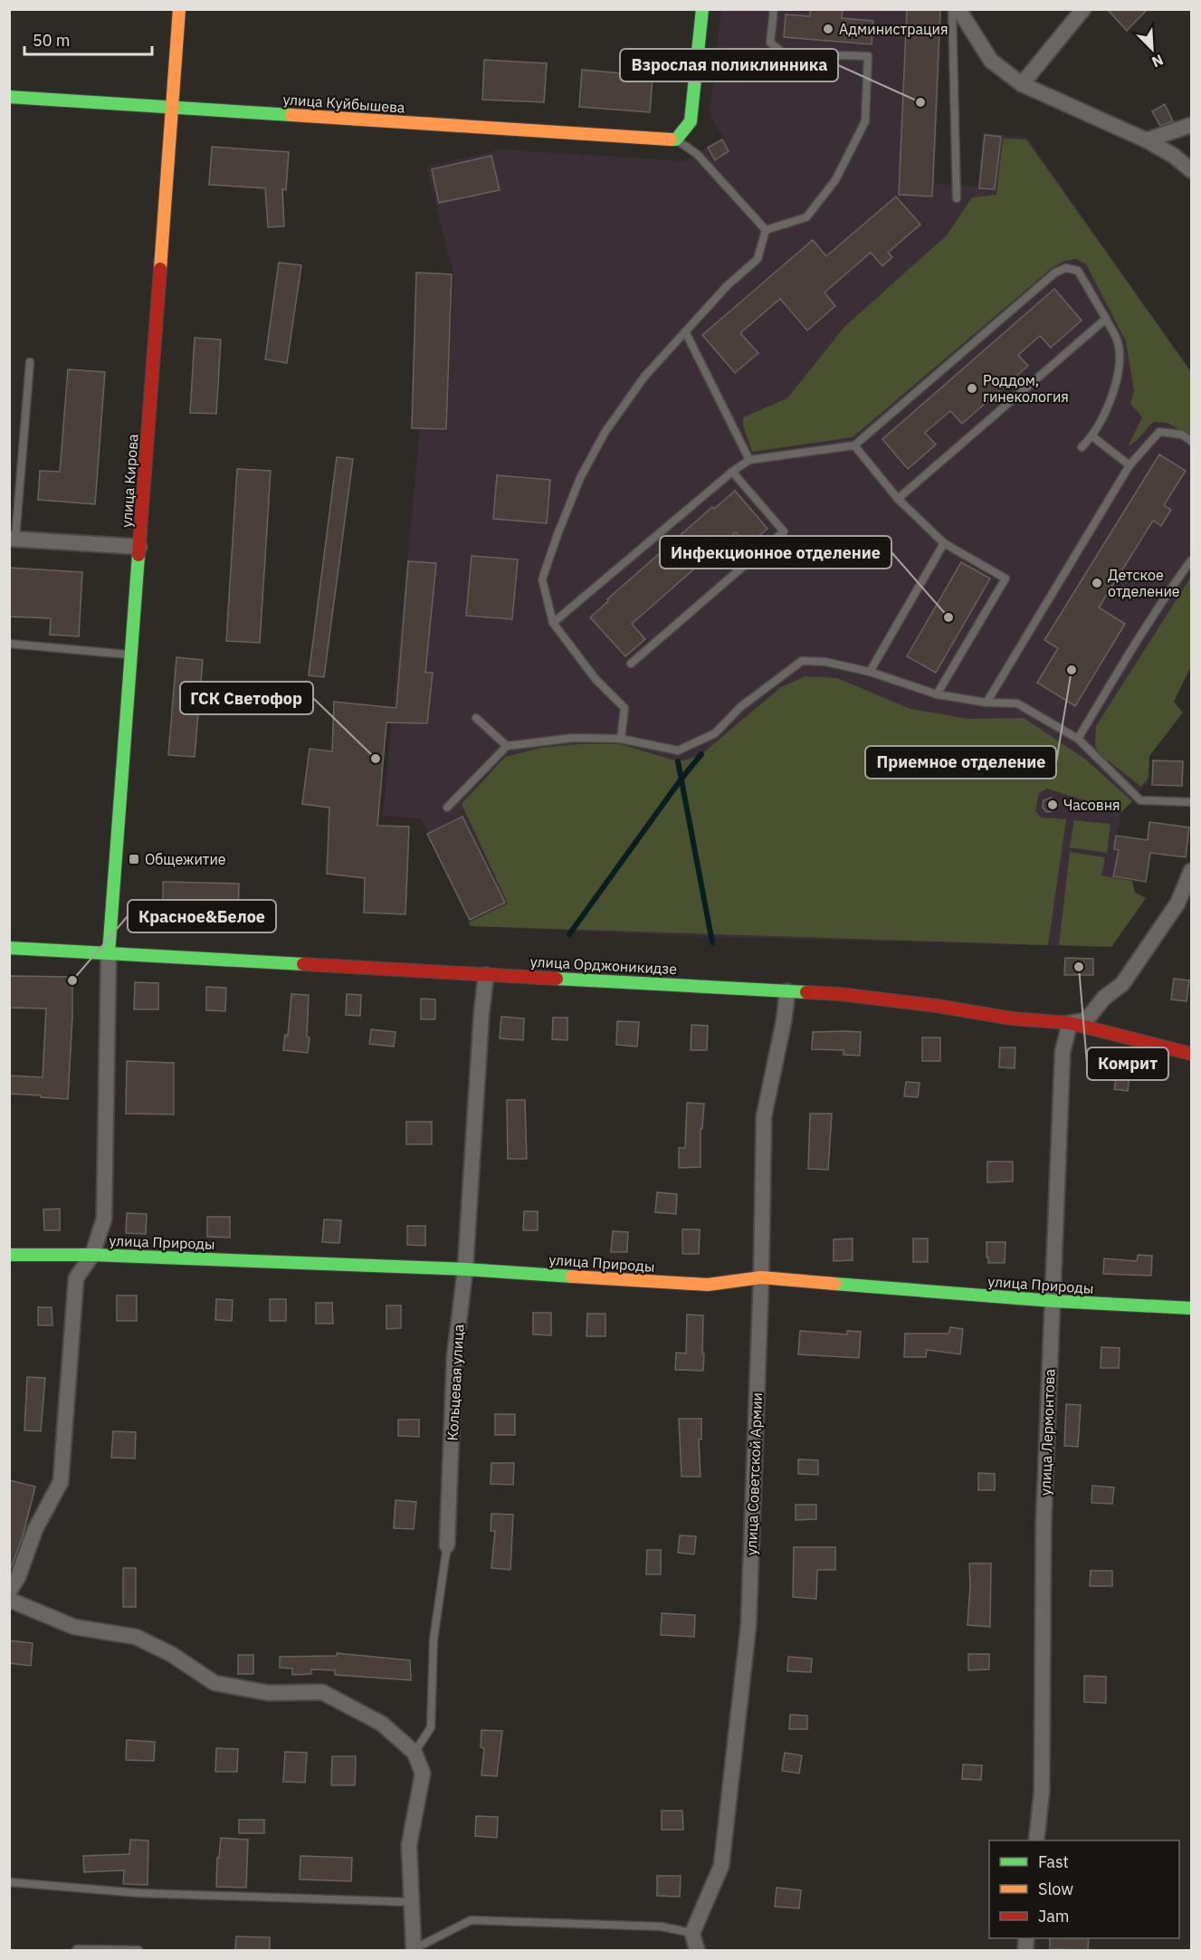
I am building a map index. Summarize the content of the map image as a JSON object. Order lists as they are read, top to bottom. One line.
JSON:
{"streets":{"main road":["улица Куйбышева","улица Кирова","улица Орджоникидзе","улица Природы"],"street":["Кольцевая улица","улица Лермонтова","улица Советской Армии"]},"crossings":[["улица Куйбышева","улица Кирова"],["улица Кирова","улица Орджоникидзе"],["улица Орджоникидзе","Кольцевая улица"],["улица Орджоникидзе","улица Лермонтова"],["улица Орджоникидзе","улица Советской Армии"],["улица Природы","Кольцевая улица"],["улица Природы","улица Лермонтова"],["улица Природы","улица Советской Армии"]],"places":{"other":["Администрация","Взрослая поликлинника","Роддом, гинекология","Детское отделение","Инфекционное отделение","Приемное отделение","ГСК Светофор","Часовня","Комрит","Красное&Белое"],"transit":["Общежитие"]},"legend":["Fast","Slow","Jam"],"scale_bar":"50 m","north":"bottom right"}
